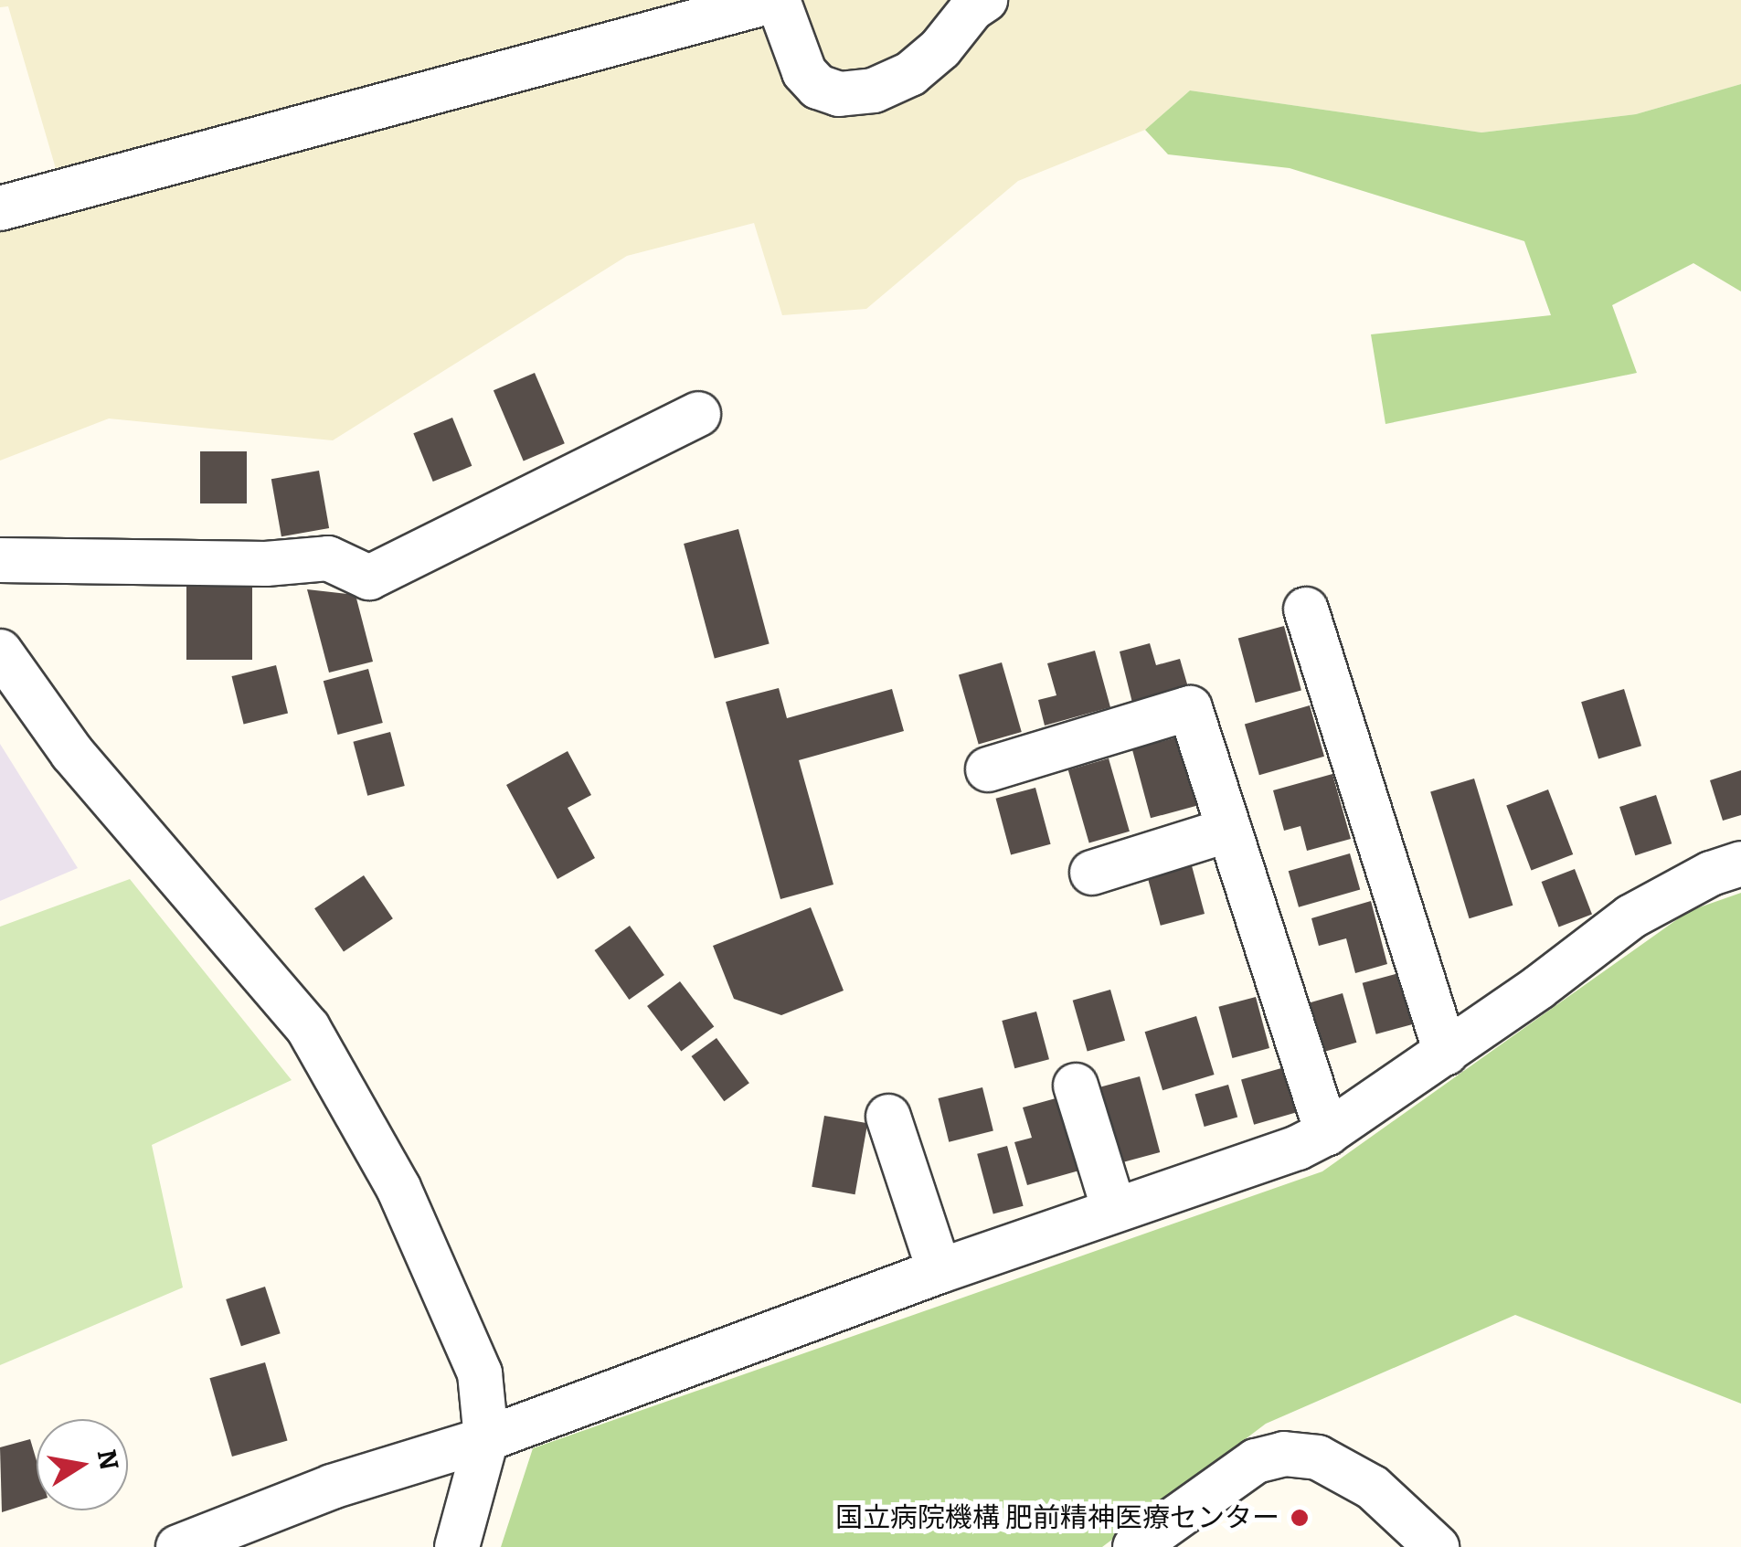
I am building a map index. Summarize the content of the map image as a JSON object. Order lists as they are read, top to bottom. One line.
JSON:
{"places":["国立病院機構 肥前精神医療センター"],"north":"right"}
